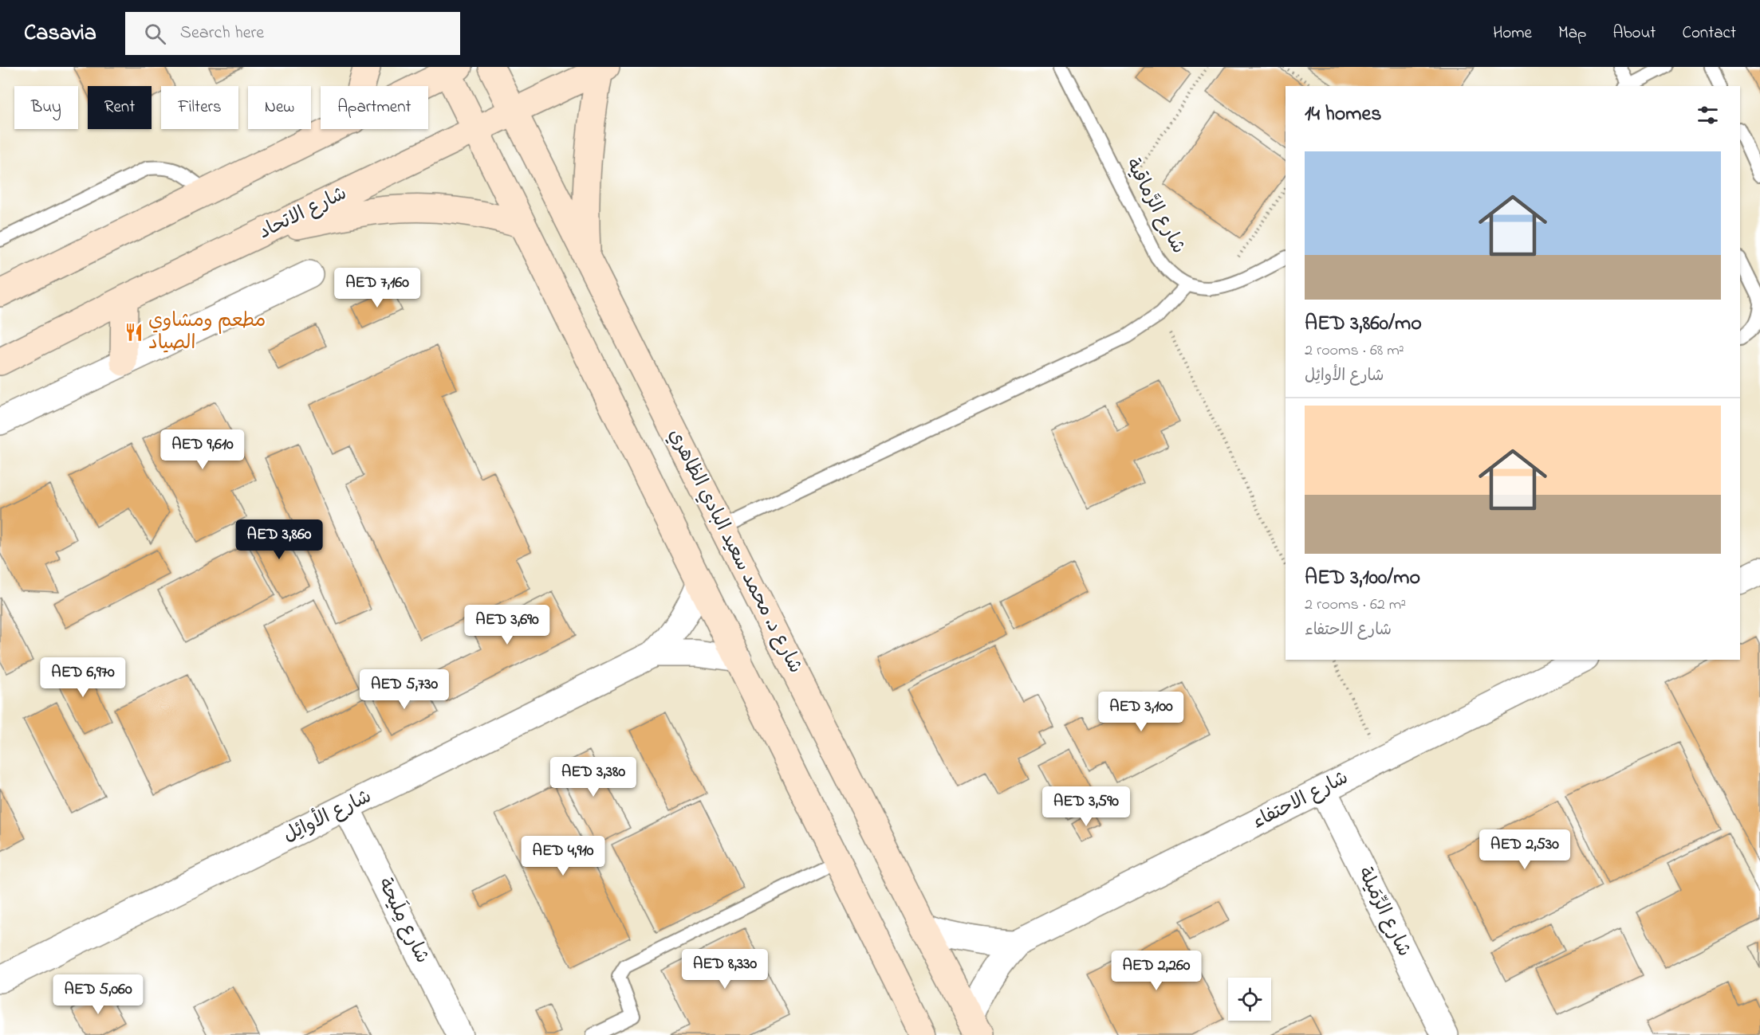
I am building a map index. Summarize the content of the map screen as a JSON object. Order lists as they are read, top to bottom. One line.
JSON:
{"streets":{"street":["شارع الاتحاد","شارع د. محمد سعيد البادي الظاهري","شارع الاحتفاء","شارع الأوائِل","شارع الرِّمَيلة","شارع مِلَيحة"],"lane":["شارع الرَّماقية"]},"crossings":[["شارع الاتحاد","شارع د. محمد سعيد البادي الظاهري"],["شارع د. محمد سعيد البادي الظاهري","شارع الاحتفاء"],["شارع الاحتفاء","شارع الرِّمَيلة"],["شارع الأوائِل","شارع مِلَيحة"]],"places":{"restaurant":["مطعم ومشاوي الصياد"]},"page":{"header":"Casavia","search":"Search here","nav":["Home","Map","About","Contact"],"chip":["Buy","Rent","Filters","New","Apartment"],"heading":"14 homes","list":[{"name":"AED 3,860/mo","note":"2 rooms · 68 m² · شارع الأوائِل"},{"name":"AED 3,100/mo","note":"2 rooms · 62 m² · شارع الاحتفاء"}],"price":["AED 7,160","AED 9,610","AED 3,860","AED 3,690","AED 6,970","AED 5,730","AED 3,100","AED 3,380","AED 3,590","AED 2,530","AED 4,910","AED 8,330","AED 2,260","AED 5,060"]}}
